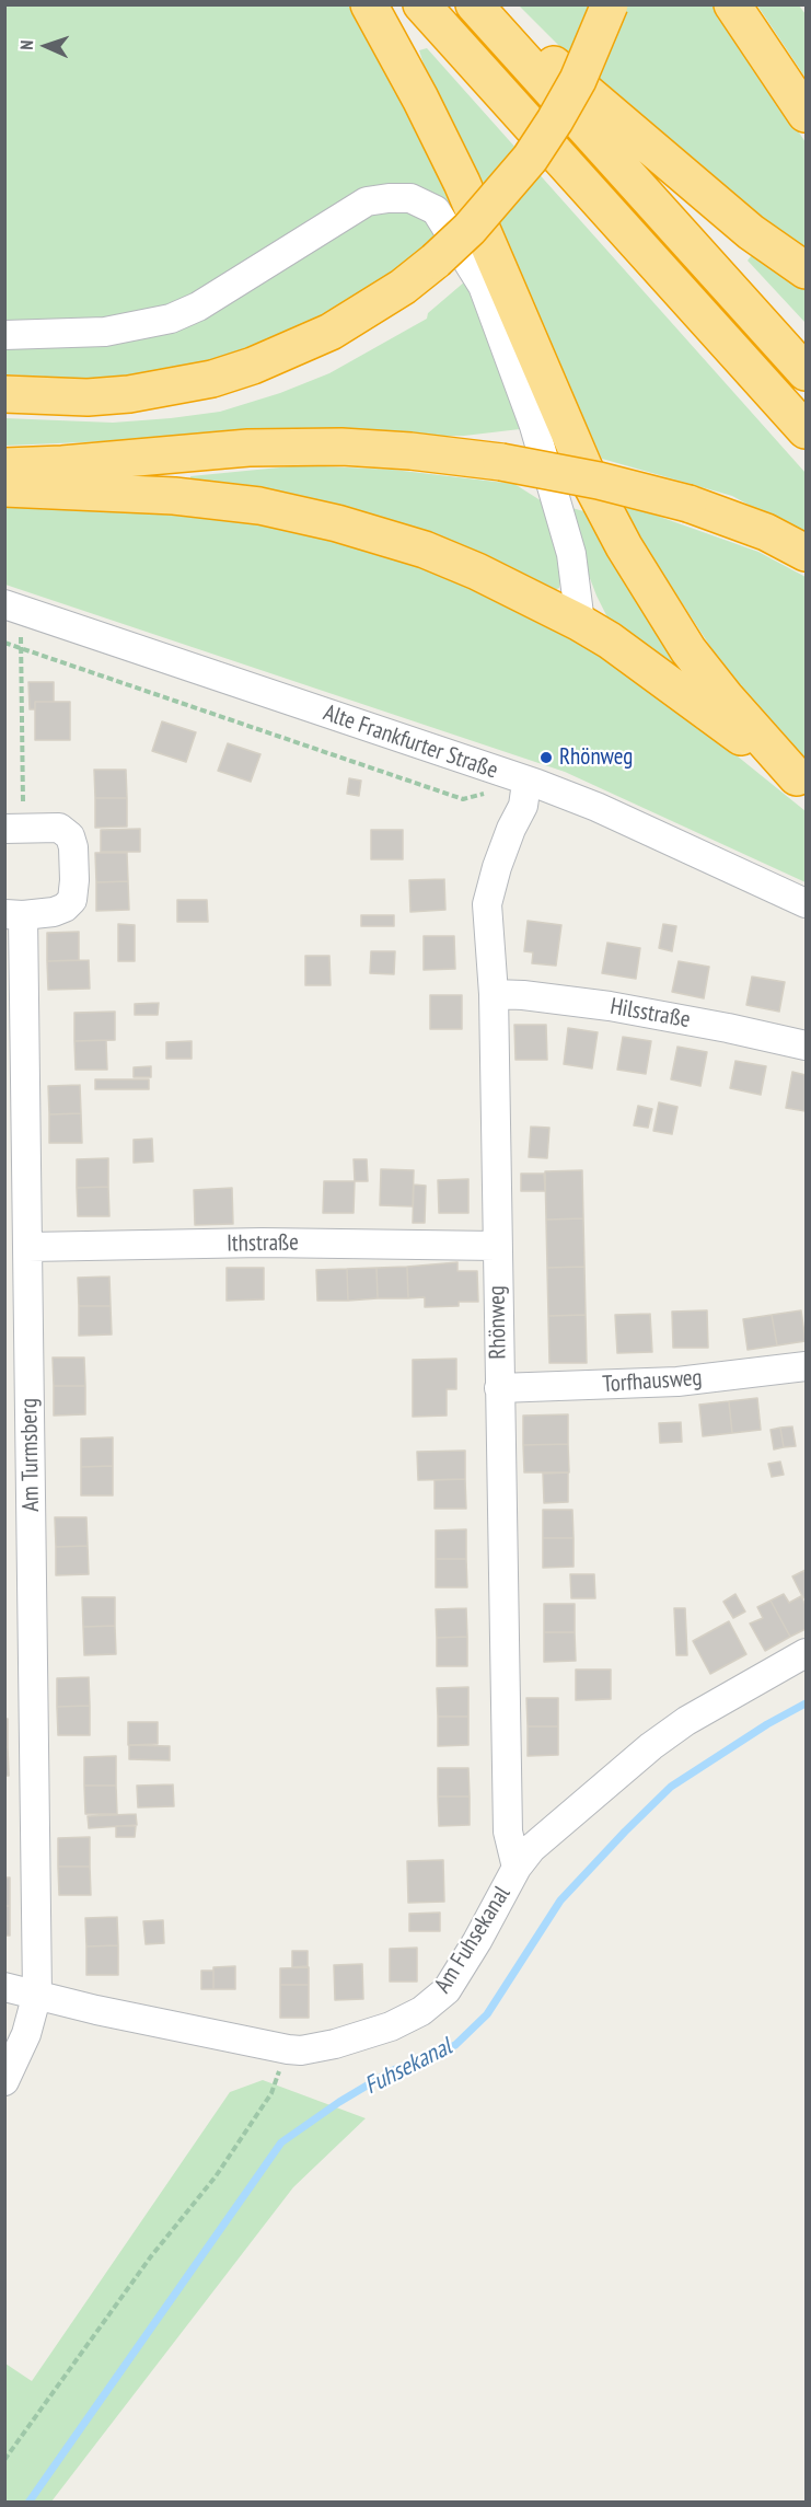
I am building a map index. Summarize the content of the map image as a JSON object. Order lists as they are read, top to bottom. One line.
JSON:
{"streets":{"street":["Alte Frankfurter Straße","Hilsstraße","Ithstraße","Rhönweg","Torfhausweg","Am Turmsberg","Am Fuhsekanal"]},"crossings":[["Alte Frankfurter Straße","Rhönweg"],["Hilsstraße","Rhönweg"],["Ithstraße","Rhönweg"],["Ithstraße","Am Turmsberg"],["Rhönweg","Torfhausweg"],["Rhönweg","Am Fuhsekanal"],["Am Turmsberg","Am Fuhsekanal"]],"water":["Fuhsekanal"],"places":["Rhönweg"],"north":"left"}
